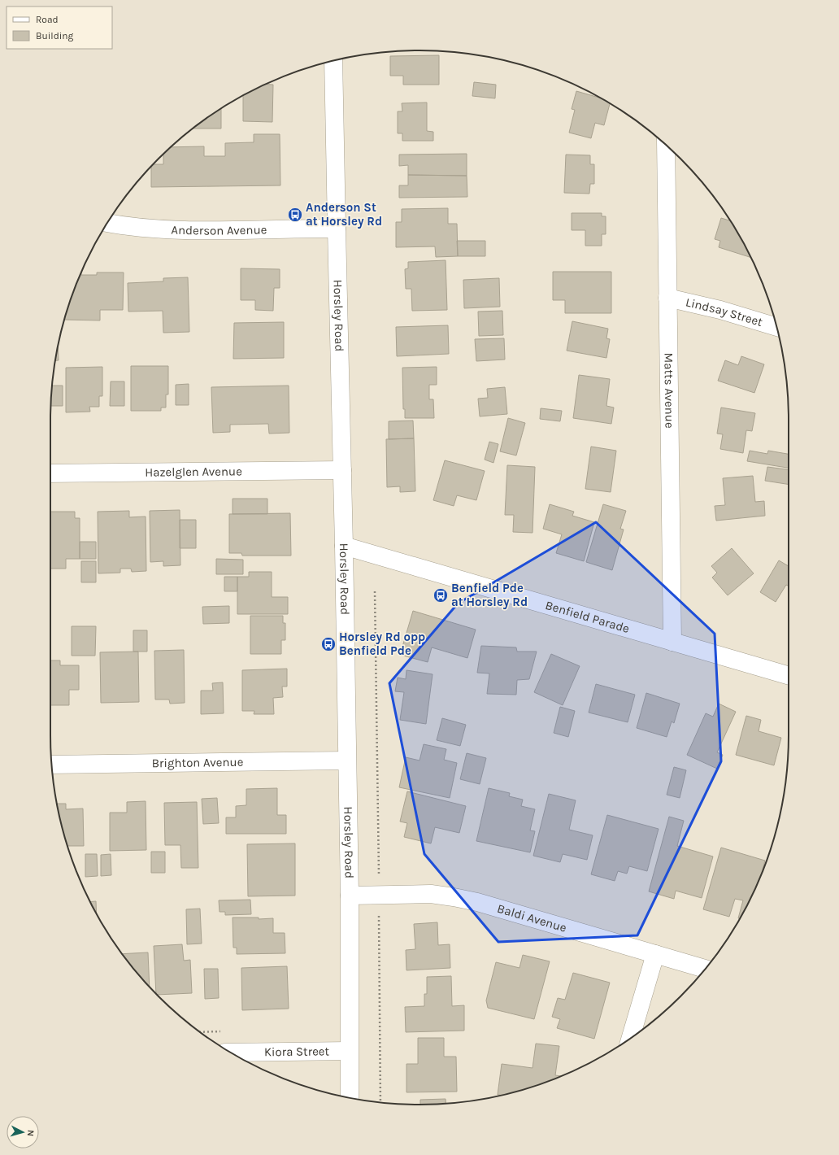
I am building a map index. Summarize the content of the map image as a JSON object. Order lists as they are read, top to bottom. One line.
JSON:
{"streets":{"street":["Anderson Avenue","Lindsay Street","Horsley Road","Matts Avenue","Hazelglen Avenue","Benfield Parade","Brighton Avenue","Baldi Avenue","Kiora Street"]},"crossings":[["Anderson Avenue","Horsley Road"],["Lindsay Street","Matts Avenue"],["Horsley Road","Hazelglen Avenue"],["Horsley Road","Benfield Parade"],["Horsley Road","Brighton Avenue"],["Horsley Road","Baldi Avenue"],["Horsley Road","Kiora Street"],["Matts Avenue","Benfield Parade"]],"places":{"bus stop":["Anderson St at Horsley Rd","Benfield Pde at Horsley Rd","Horsley Rd opp Benfield Pde"]},"legend":["Road","Building"],"north":"right"}
